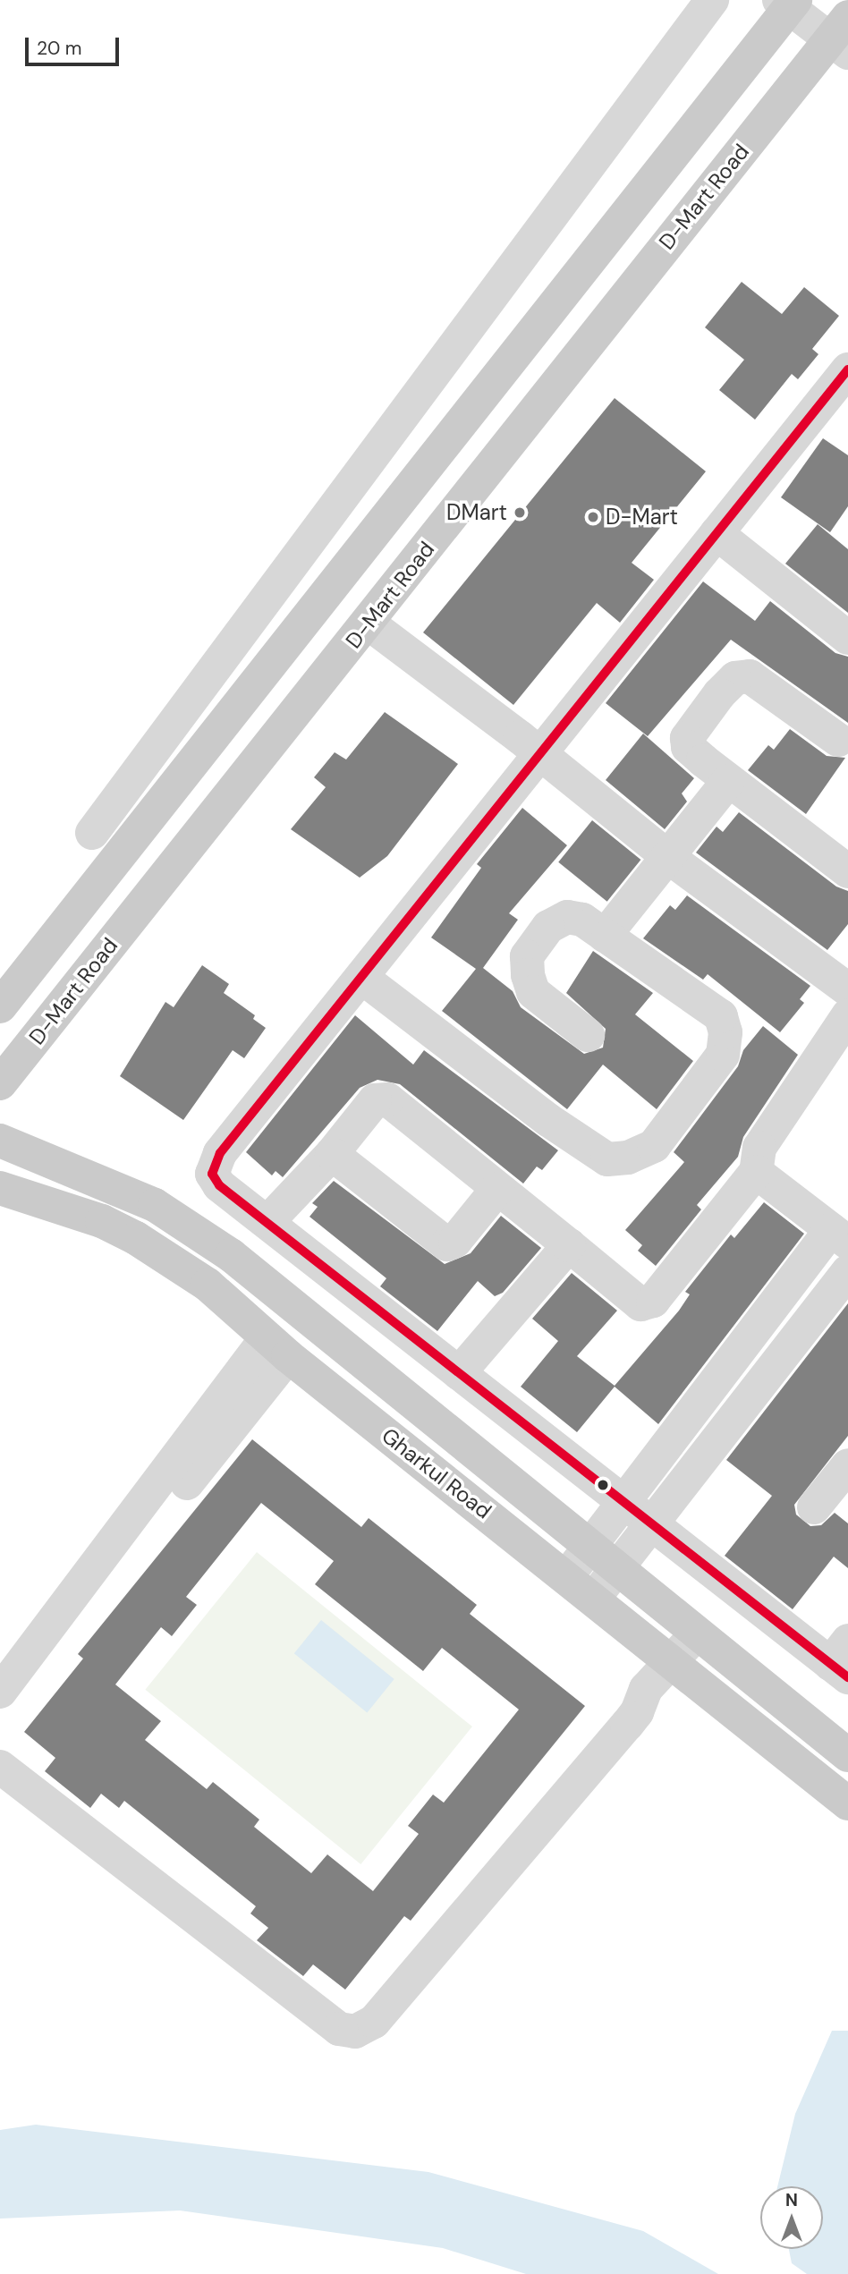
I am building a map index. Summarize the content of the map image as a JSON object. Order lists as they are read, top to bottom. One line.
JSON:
{"streets":{"main road":["D-Mart Road","Gharkul Road"]},"places":["DMart","D-Mart"],"scale_bar":"20 m","north":"top"}
